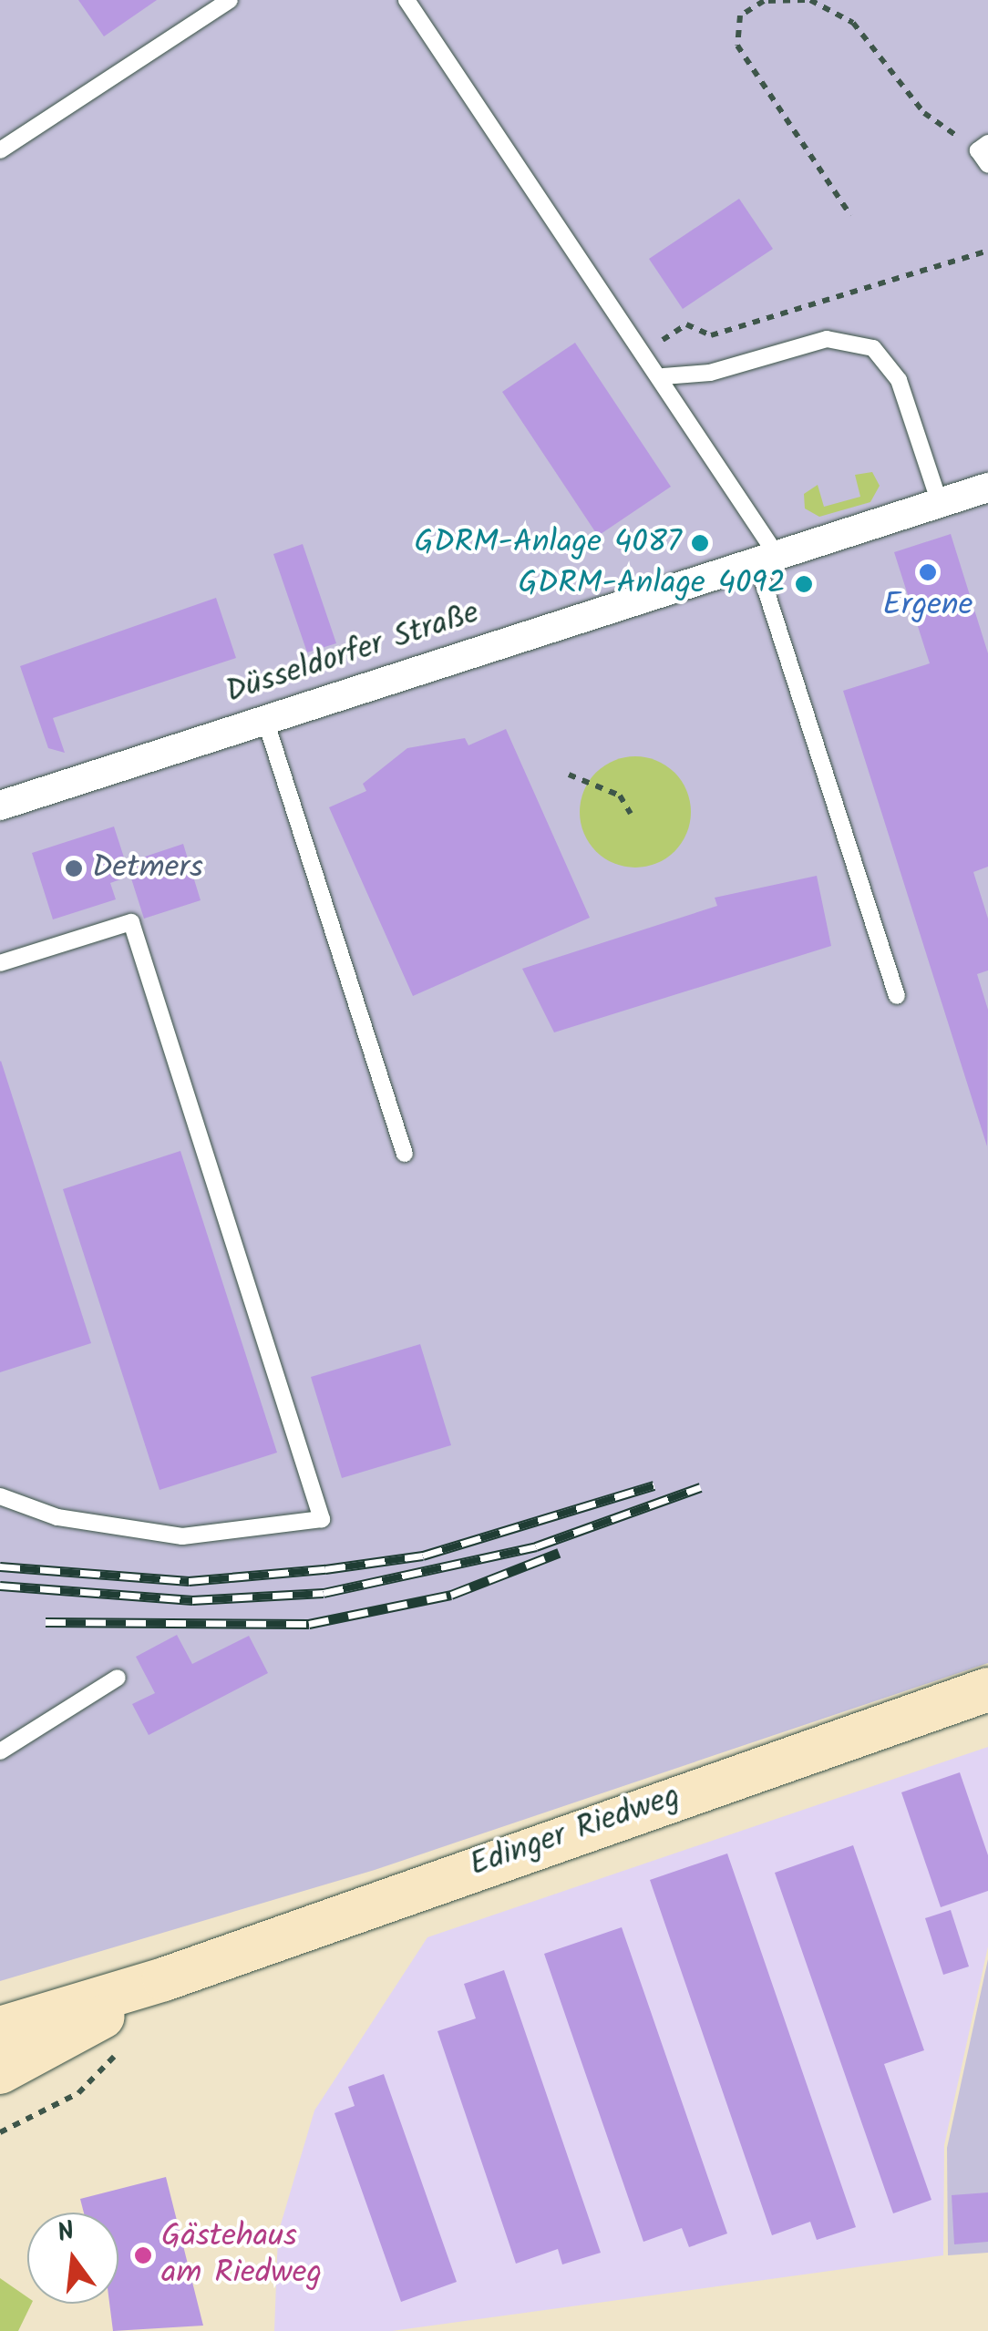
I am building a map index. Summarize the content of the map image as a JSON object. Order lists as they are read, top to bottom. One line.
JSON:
{"streets":{"main road":["Edinger Riedweg"],"street":["Düsseldorfer Straße"]},"places":["GDRM-Anlage 4087","Ergene","GDRM-Anlage 4092","Detmers","Gästehaus am Riedweg"],"north":"top"}
